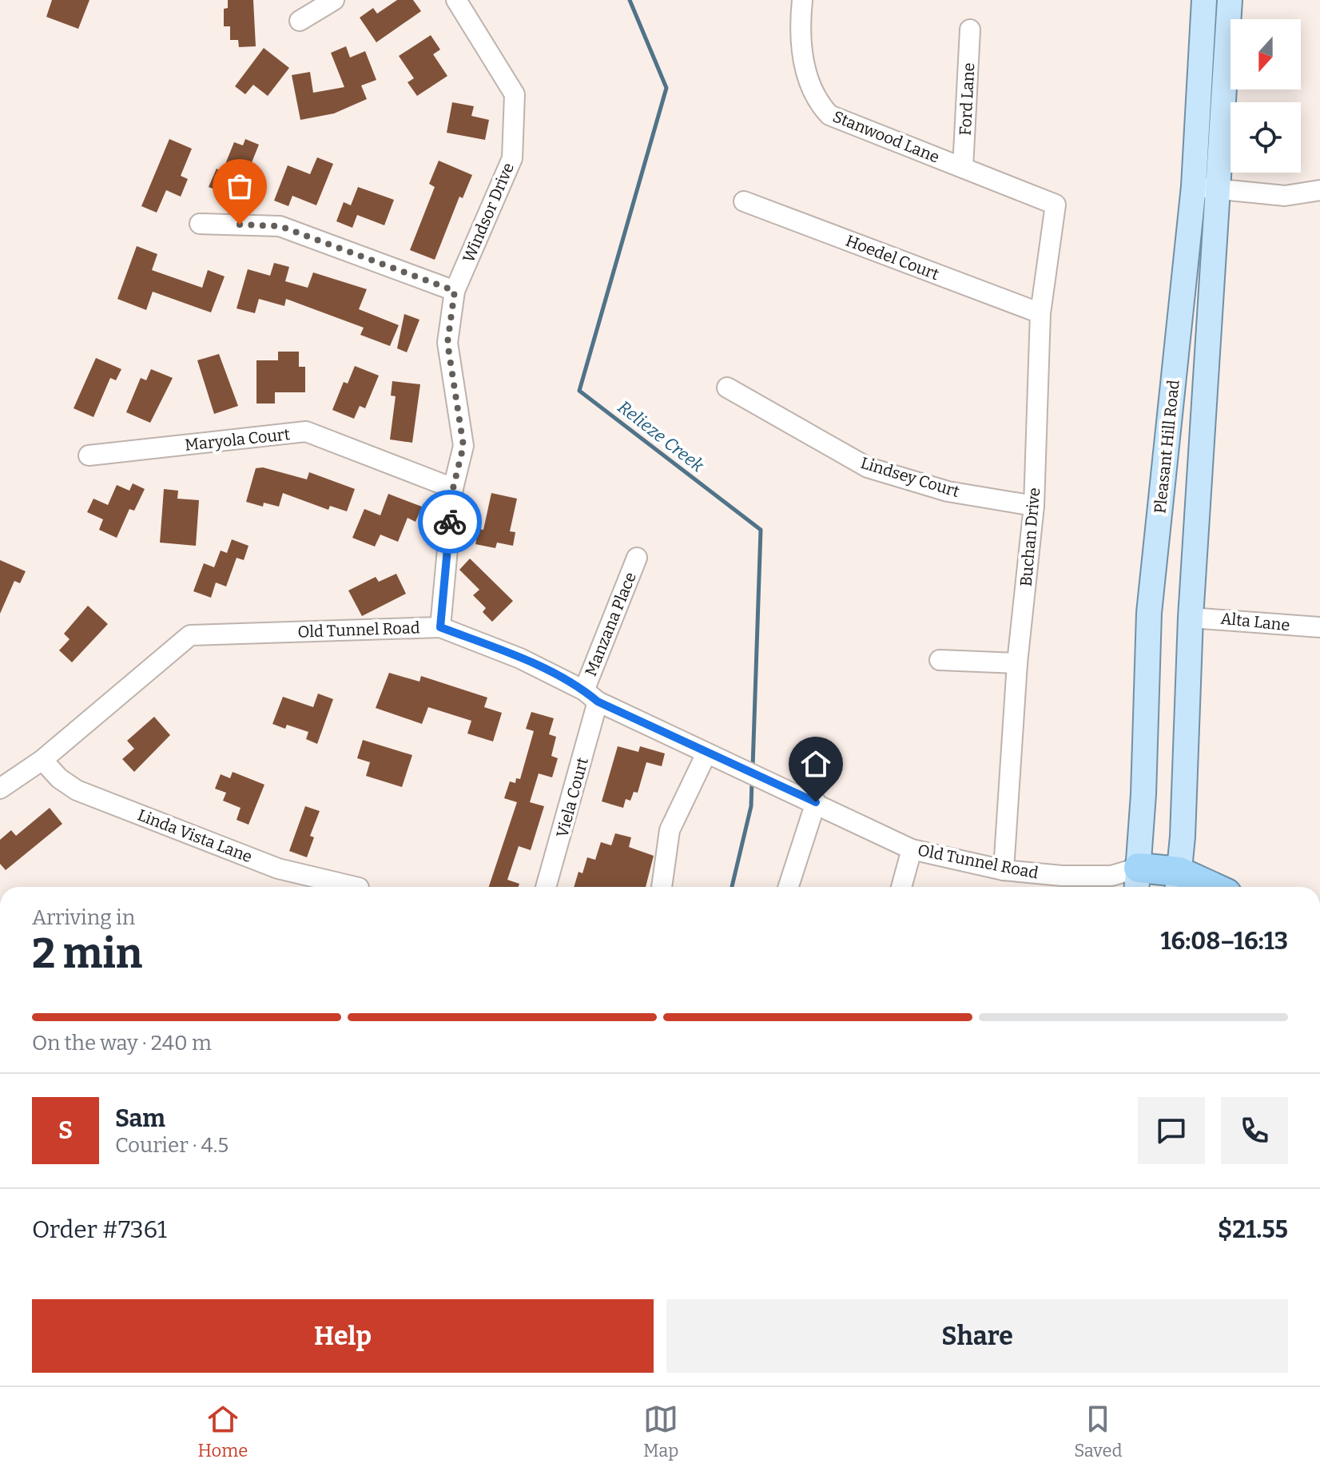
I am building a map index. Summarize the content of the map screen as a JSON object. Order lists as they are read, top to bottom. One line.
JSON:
{"streets":{"main road":["Pleasant Hill Road"],"street":["Ford Lane","Stanwood Lane","Windsor Drive","Hoedel Court","Maryola Court","Lindsey Court","Buchan Drive","Alta Lane","Manzana Place","Old Tunnel Road","Viela Court","Linda Vista Lane"]},"crossings":[["Ford Lane","Stanwood Lane"],["Stanwood Lane","Buchan Drive"],["Windsor Drive","Maryola Court"],["Windsor Drive","Old Tunnel Road"],["Hoedel Court","Buchan Drive"],["Pleasant Hill Road","Alta Lane"],["Pleasant Hill Road","Old Tunnel Road"],["Lindsey Court","Buchan Drive"],["Buchan Drive","Old Tunnel Road"],["Manzana Place","Old Tunnel Road"],["Manzana Place","Viela Court"],["Old Tunnel Road","Viela Court"],["Old Tunnel Road","Linda Vista Lane"]],"water":["Relieze Creek"],"north":"bottom","page":{"heading":["2 min","Arriving in","16:08–16:13"],"panel":["Sam","Courier · 4.5","Order #7361","$21.55"],"bar":"On the way · 240 m","round":"S","buttons":["Help","Share"],"tabs":["Home","Map","Saved"]}}
